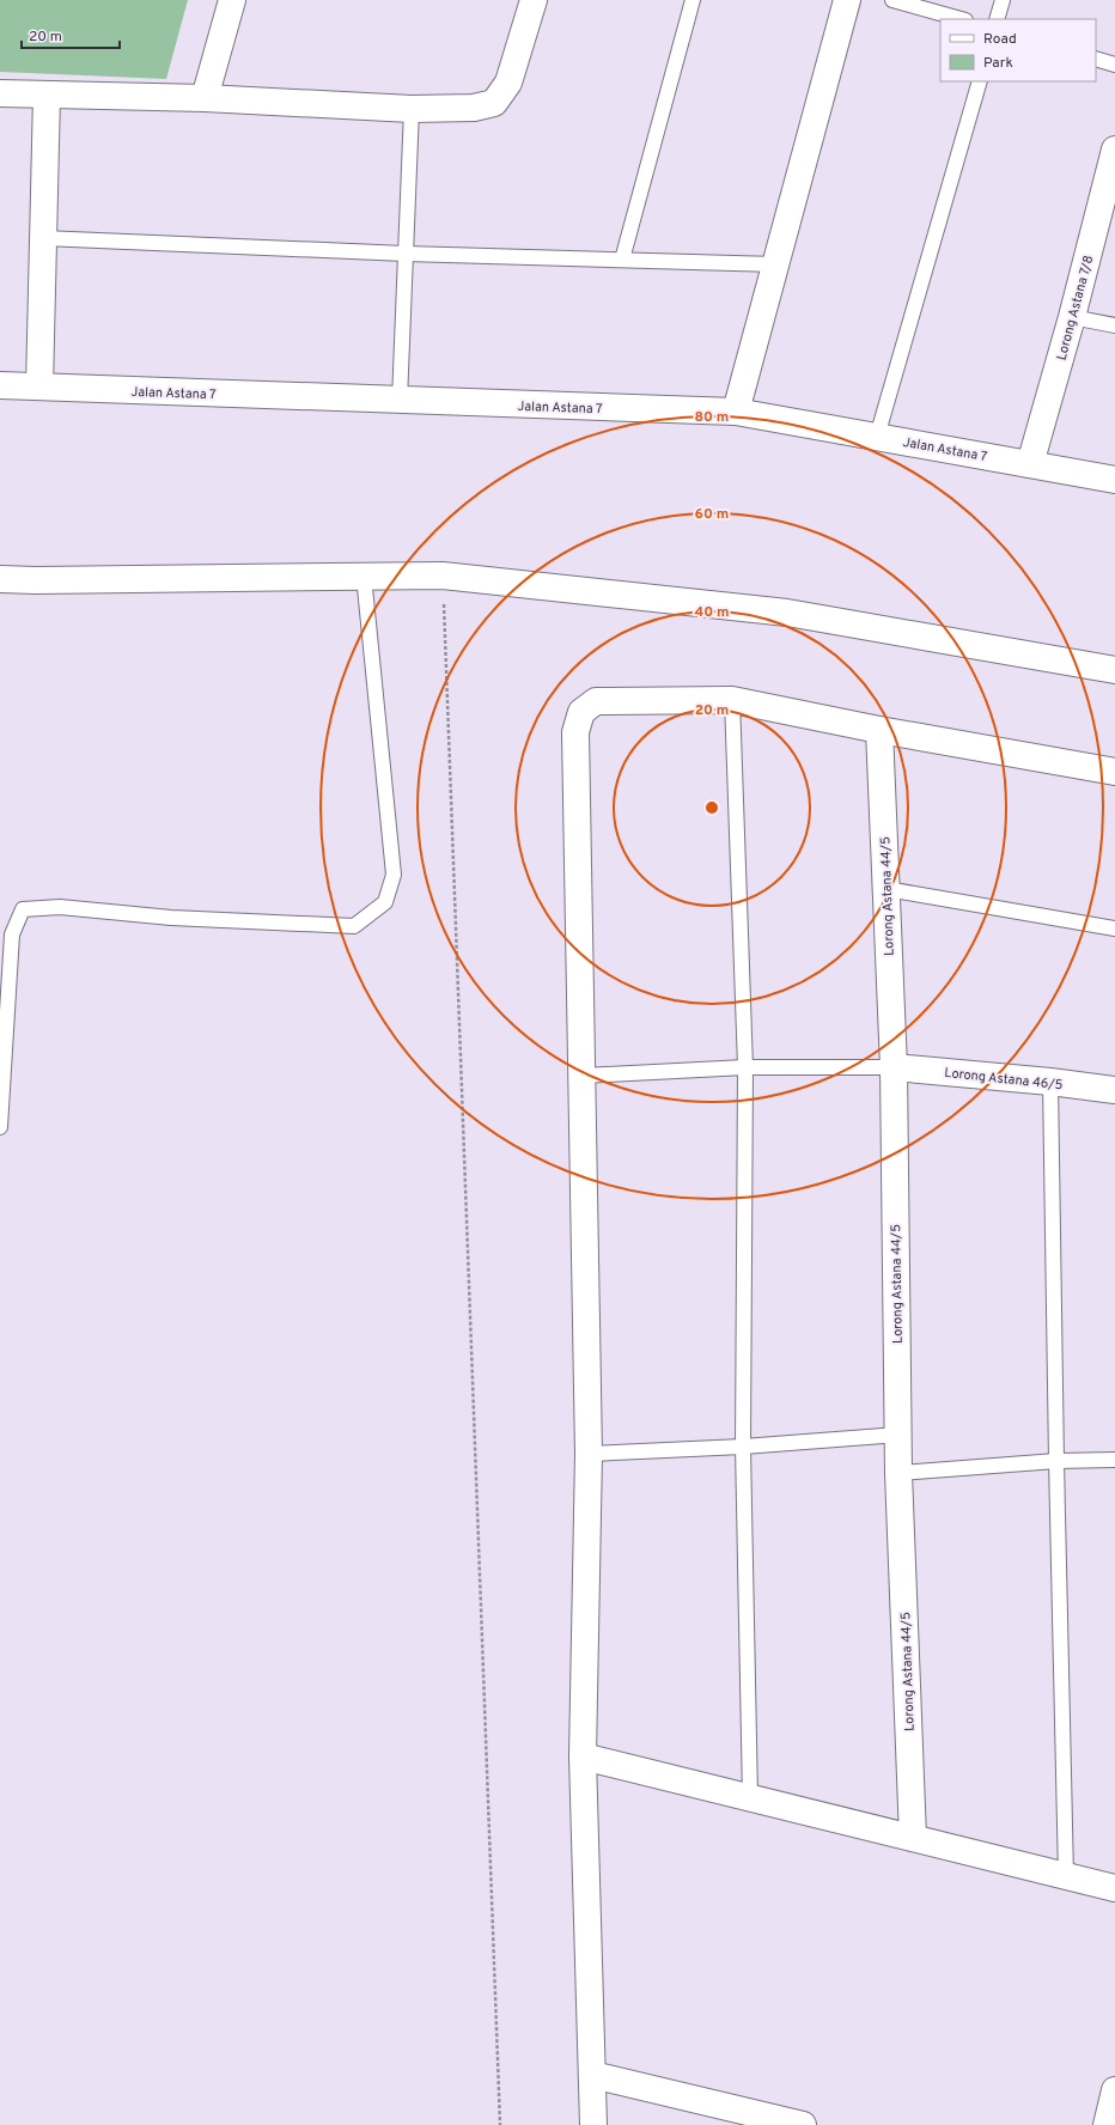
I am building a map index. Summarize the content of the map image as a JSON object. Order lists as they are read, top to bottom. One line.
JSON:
{"streets":{"street":["Lorong Astana 7/8","Jalan Astana 7","Lorong Astana 44/5","Lorong Astana 46/5"]},"crossings":[["Lorong Astana 7/8","Jalan Astana 7"],["Lorong Astana 44/5","Lorong Astana 46/5"]],"legend":["Road","Park"],"scale_bar":"20 m","rings":["80 m","60 m","40 m","20 m"]}
